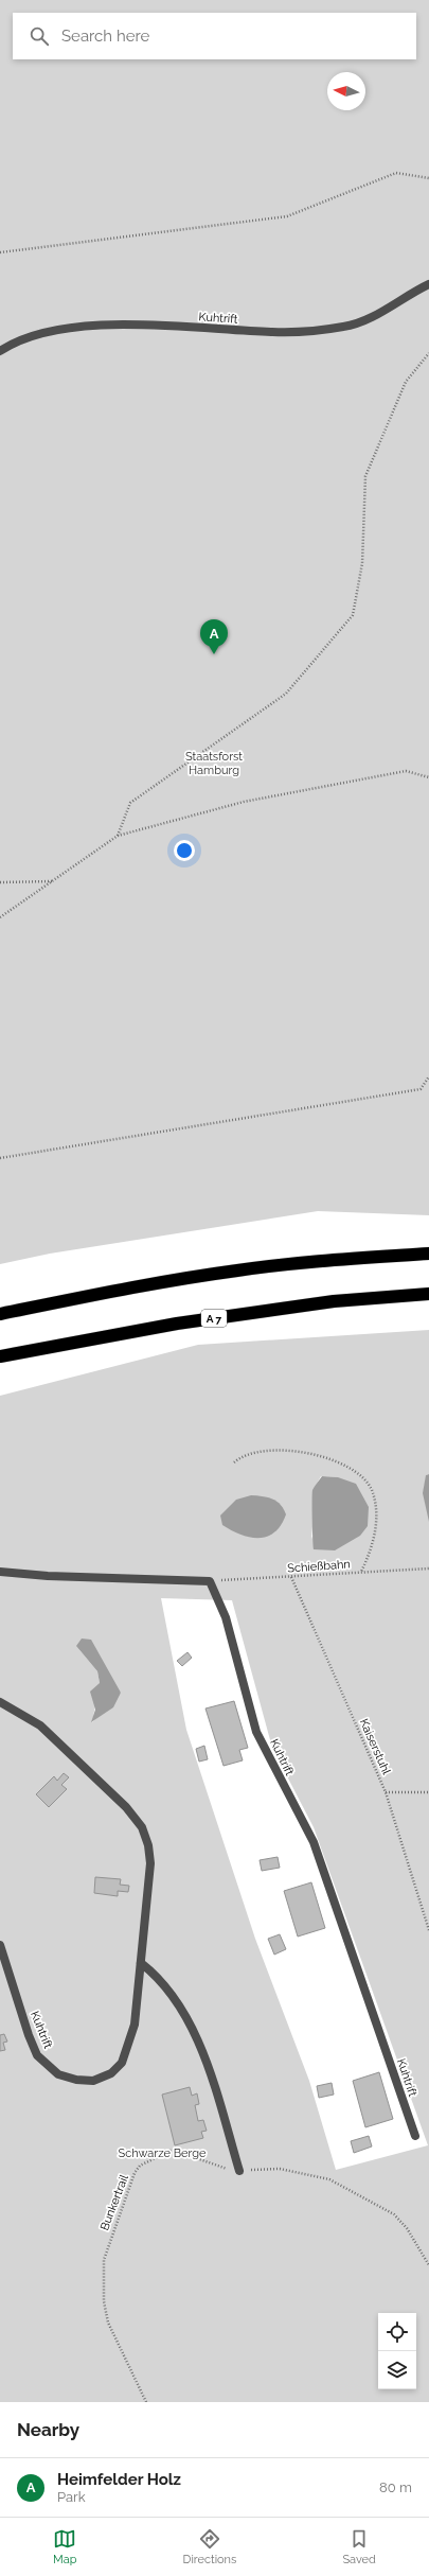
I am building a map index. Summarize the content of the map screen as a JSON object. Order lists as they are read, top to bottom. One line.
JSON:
{"streets":{"highway":["A 7"],"street":["Kuhtrift"],"path":["Schießbahn","Kaiserstuhl","Bunkertrail"]},"crossings":[["Kuhtrift","Schießbahn"],["Schießbahn","Kaiserstuhl"]],"parks":["Staatsforst Hamburg","Schwarze Berge"],"north":"left","page":{"search":"Search here","pins":"A","heading":"Nearby","list":[{"mark":"A","name":"Heimfelder Holz","note":"Park","value":"80 m"}],"nav":["Map","Directions","Saved"]}}
